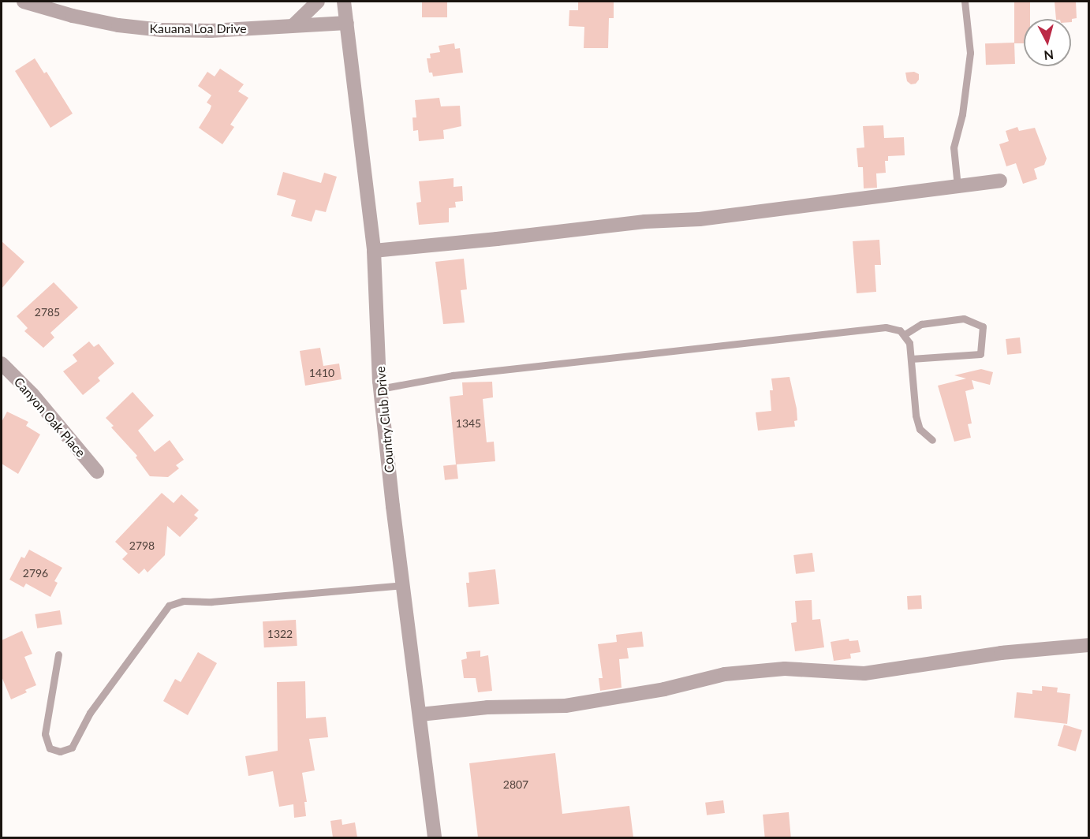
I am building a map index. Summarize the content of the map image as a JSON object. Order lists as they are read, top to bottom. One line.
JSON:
{"streets":{"street":["Kauana Loa Drive","Canyon Oak Place","Country Club Drive"]},"crossings":[["Kauana Loa Drive","Country Club Drive"]],"house_numbers":["2785","1410","1345","2798","2796","1322","2807"],"north":"bottom"}
